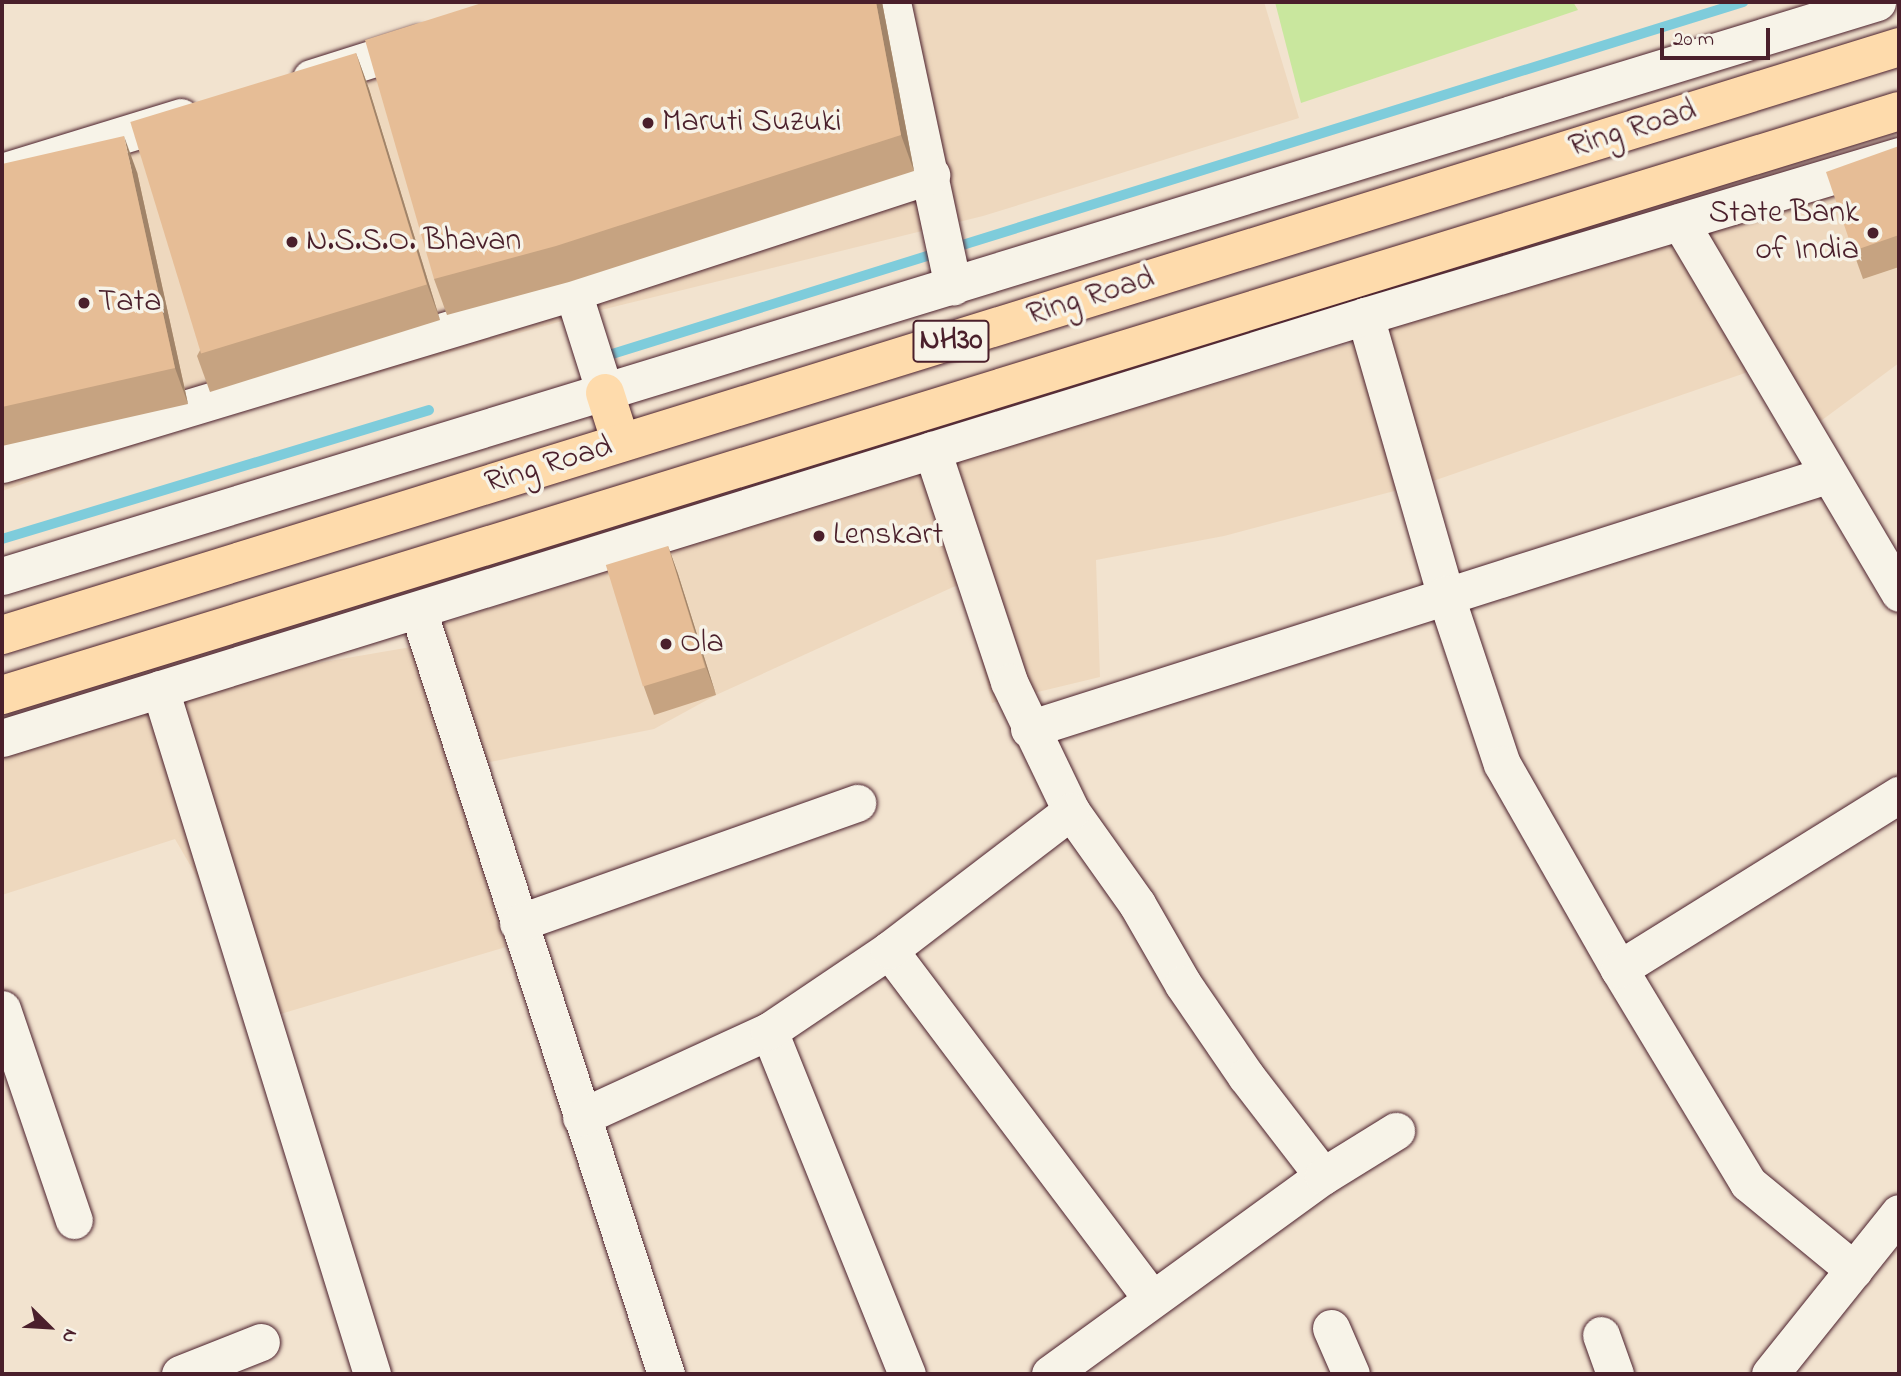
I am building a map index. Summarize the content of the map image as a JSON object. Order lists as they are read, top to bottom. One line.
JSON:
{"streets":{"highway":["Ring Road","NH30"]},"places":["Maruti Suzuki","State Bank of India","N.S.S.O. Bhavan","Tata","Lenskart","Ola"],"scale_bar":"20 m","north":"bottom right"}
